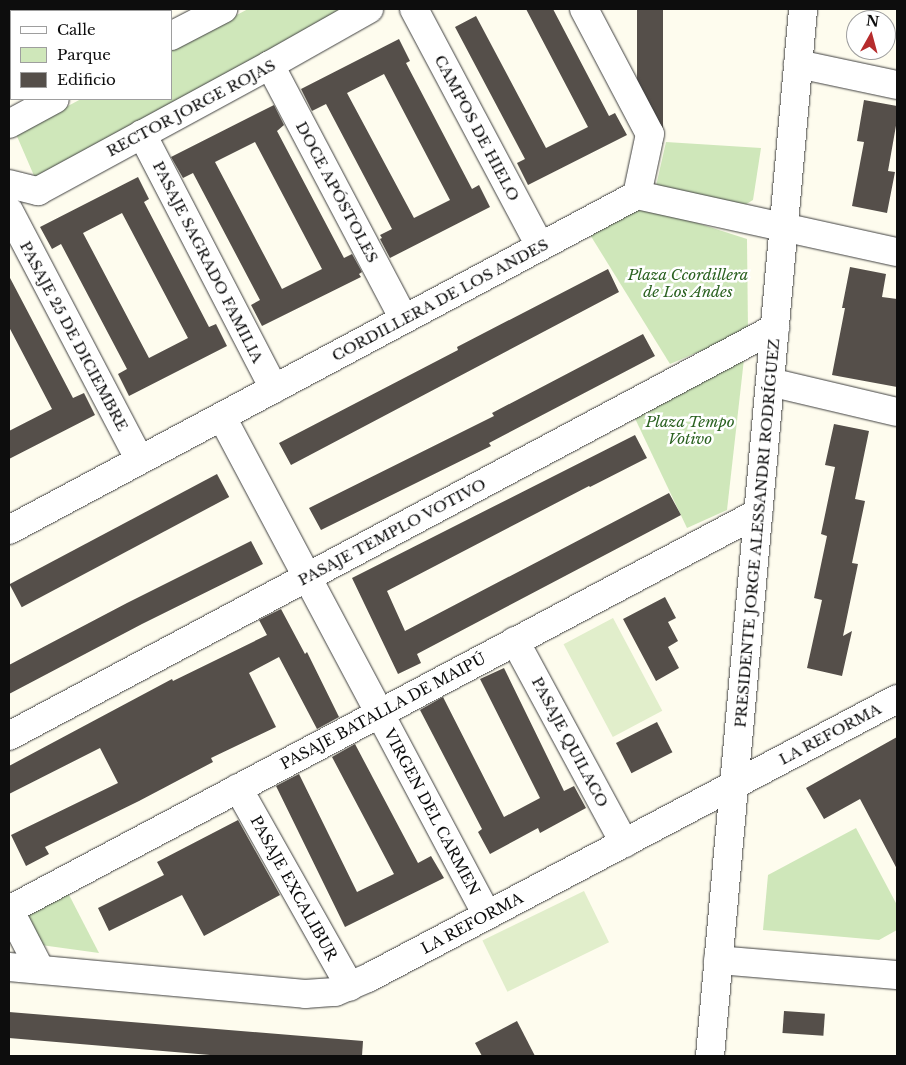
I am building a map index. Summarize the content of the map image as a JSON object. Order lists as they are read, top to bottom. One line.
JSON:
{"streets":{"street":["RECTOR JORGE ROJAS","CAMPOS DE HIELO","DOCE APÓSTOLES","PASAJE SAGRADO FAMILIA","CORDILLERA DE LOS ANDES","PASAJE 25 DE DICIEMBRE","PASAJE TEMPLO VOTIVO","PRESIDENTE JORGE ALESSANDRI RODRÍGUEZ","PASAJE BATALLA DE MAIPÚ","LA REFORMA","PASAJE QUILACO","VIRGEN DEL CARMEN","PASAJE EXCALIBUR"]},"crossings":[["RECTOR JORGE ROJAS","DOCE APÓSTOLES"],["RECTOR JORGE ROJAS","PASAJE SAGRADO FAMILIA"],["CAMPOS DE HIELO","CORDILLERA DE LOS ANDES"],["DOCE APÓSTOLES","CORDILLERA DE LOS ANDES"],["PASAJE SAGRADO FAMILIA","CORDILLERA DE LOS ANDES"],["CORDILLERA DE LOS ANDES","PASAJE 25 DE DICIEMBRE"],["CORDILLERA DE LOS ANDES","VIRGEN DEL CARMEN"],["PASAJE TEMPLO VOTIVO","PRESIDENTE JORGE ALESSANDRI RODRÍGUEZ"],["PASAJE TEMPLO VOTIVO","VIRGEN DEL CARMEN"],["PRESIDENTE JORGE ALESSANDRI RODRÍGUEZ","PASAJE BATALLA DE MAIPÚ"],["PRESIDENTE JORGE ALESSANDRI RODRÍGUEZ","LA REFORMA"],["PASAJE BATALLA DE MAIPÚ","PASAJE QUILACO"],["PASAJE BATALLA DE MAIPÚ","VIRGEN DEL CARMEN"],["PASAJE BATALLA DE MAIPÚ","PASAJE EXCALIBUR"],["LA REFORMA","PASAJE QUILACO"],["LA REFORMA","VIRGEN DEL CARMEN"],["LA REFORMA","PASAJE EXCALIBUR"]],"parks":["Plaza Ccordillera de Los Andes","Plaza Tempo Votivo"],"legend":["Calle","Parque","Edificio"],"north":"top"}
